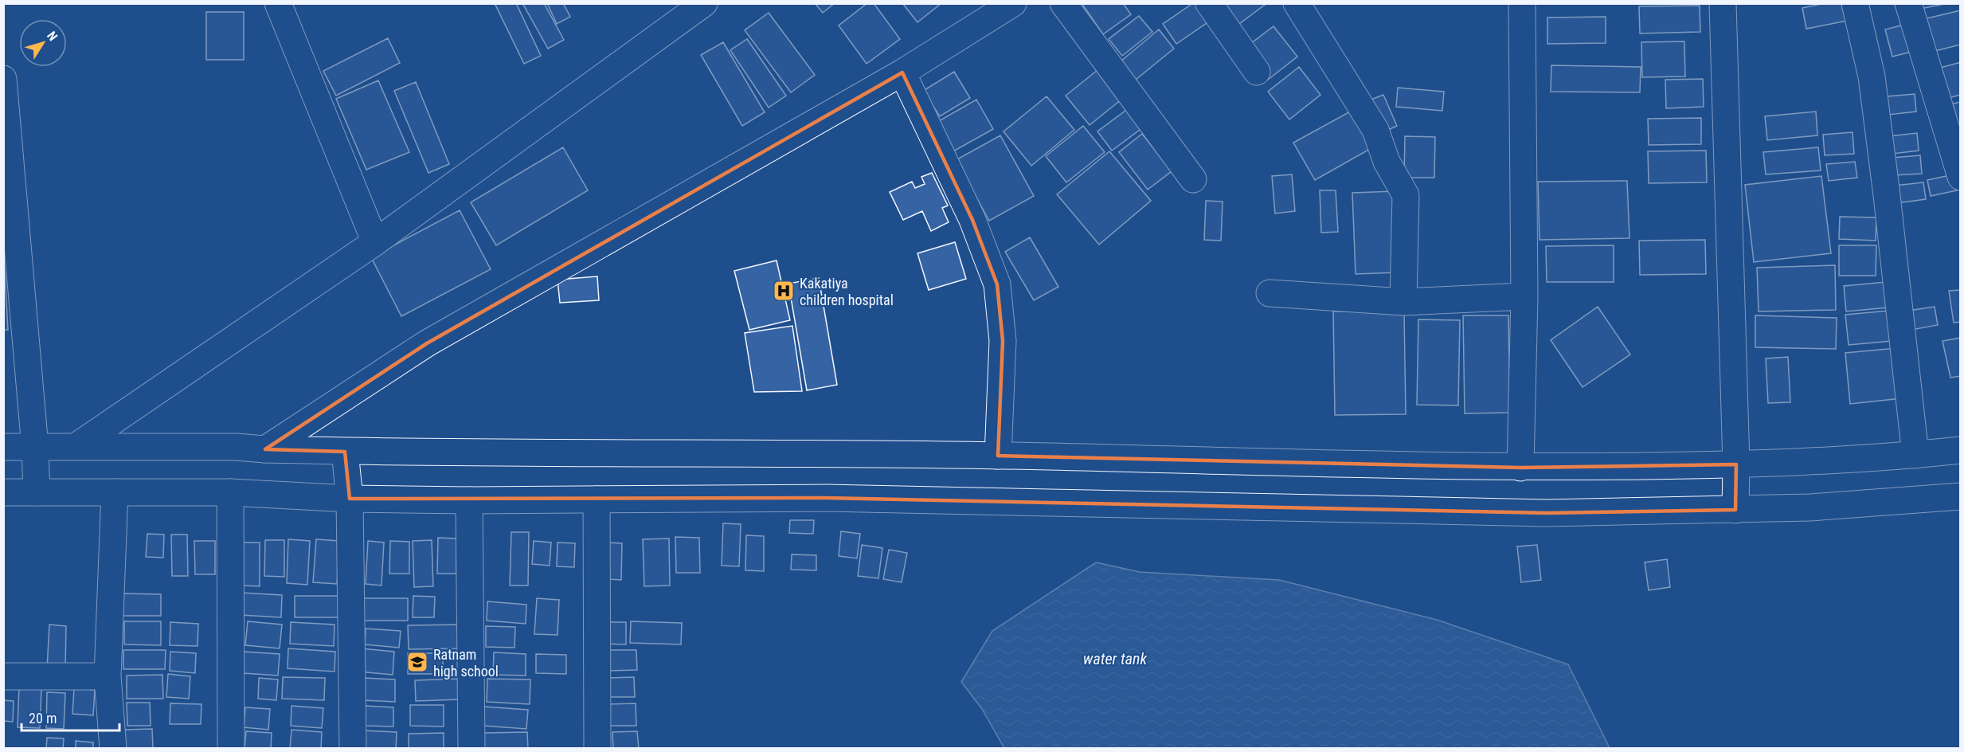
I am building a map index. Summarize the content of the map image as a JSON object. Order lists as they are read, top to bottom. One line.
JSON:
{"water":["water tank"],"places":{"hospital":["Kakatiya children hospital"],"school or university":["Ratnam high school"]},"scale_bar":"20 m","north":"top right"}
